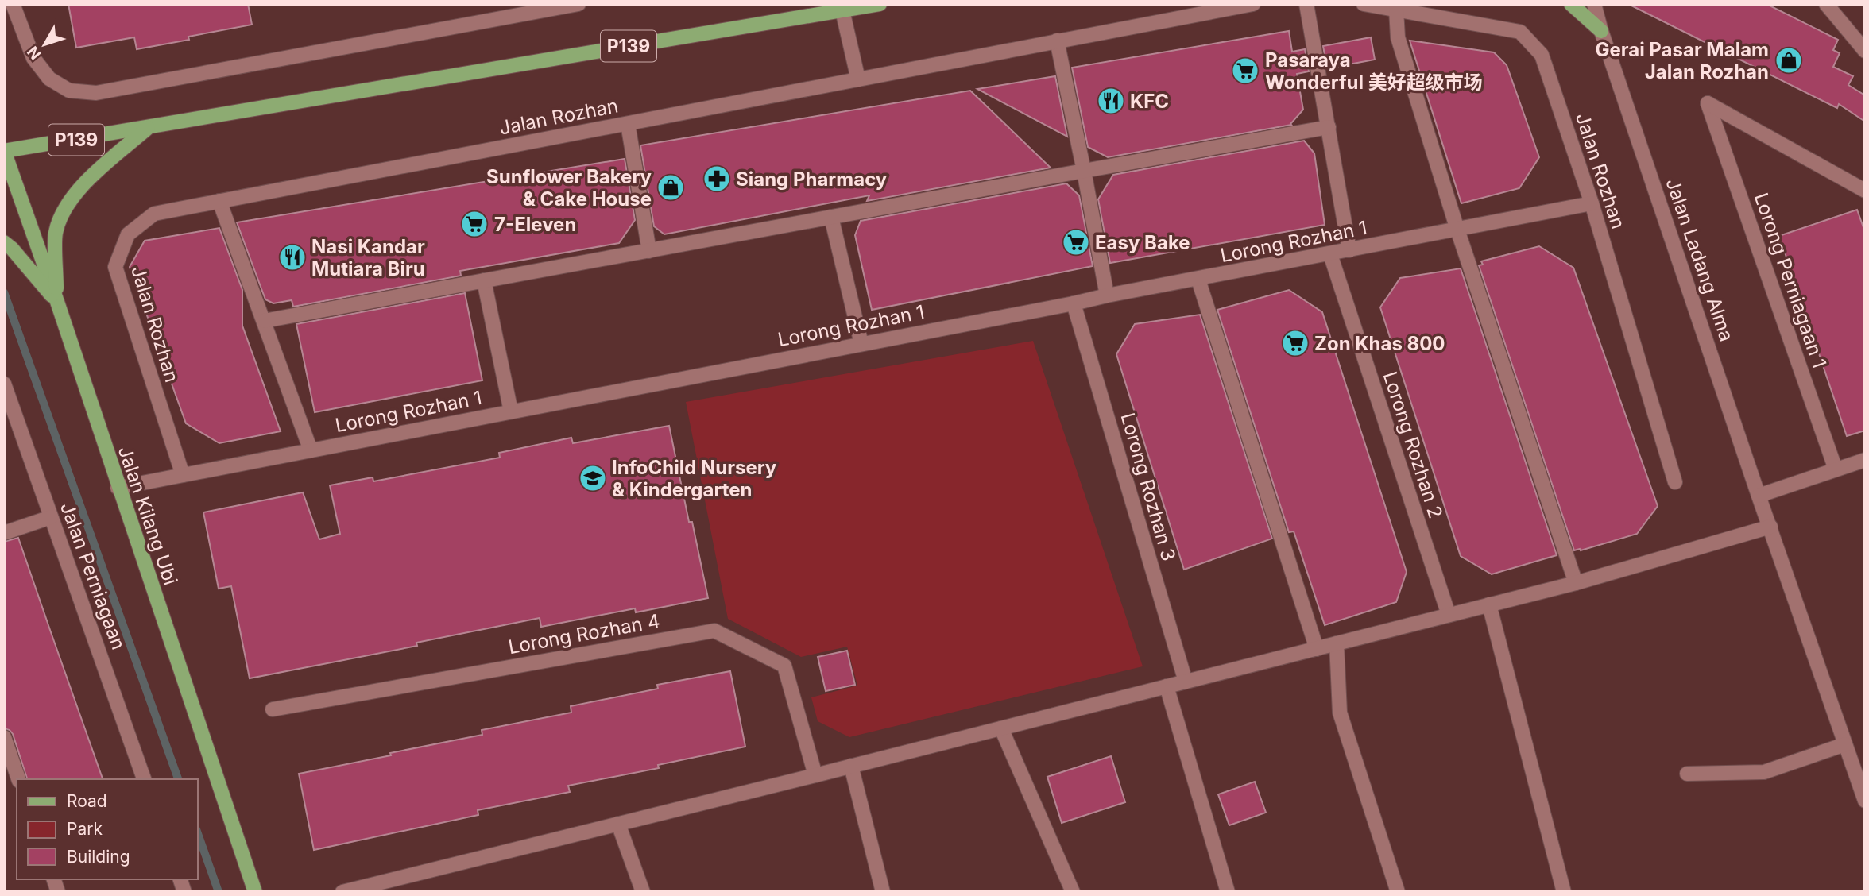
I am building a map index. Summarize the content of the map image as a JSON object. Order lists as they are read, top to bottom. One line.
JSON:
{"streets":{"main road":["P139","Jalan Kilang Ubi"],"street":["Jalan Rozhan","Lorong Rozhan 1","Jalan Ladang Alma","Lorong Perniagaan 1","Lorong Rozhan 2","Lorong Rozhan 3","Jalan Perniagaan","Lorong Rozhan 4"]},"crossings":[["P139","Jalan Kilang Ubi"],["Jalan Rozhan","Lorong Rozhan 1"],["Lorong Rozhan 1","Lorong Rozhan 2"],["Lorong Rozhan 1","Lorong Rozhan 3"],["Lorong Rozhan 1","Jalan Kilang Ubi"]],"places":{"shop":["Gerai Pasar Malam Jalan Rozhan","Sunflower Bakery & Cake House"],"supermarket":["Pasaraya Wonderful 美好超级市场","7-Eleven","Easy Bake","Zon Khas 800"],"restaurant":["KFC","Nasi Kandar Mutiara Biru"],"pharmacy":["Siang Pharmacy"],"school or university":["InfoChild Nursery & Kindergarten"]},"legend":["Road","Park","Building"],"north":"bottom left"}
